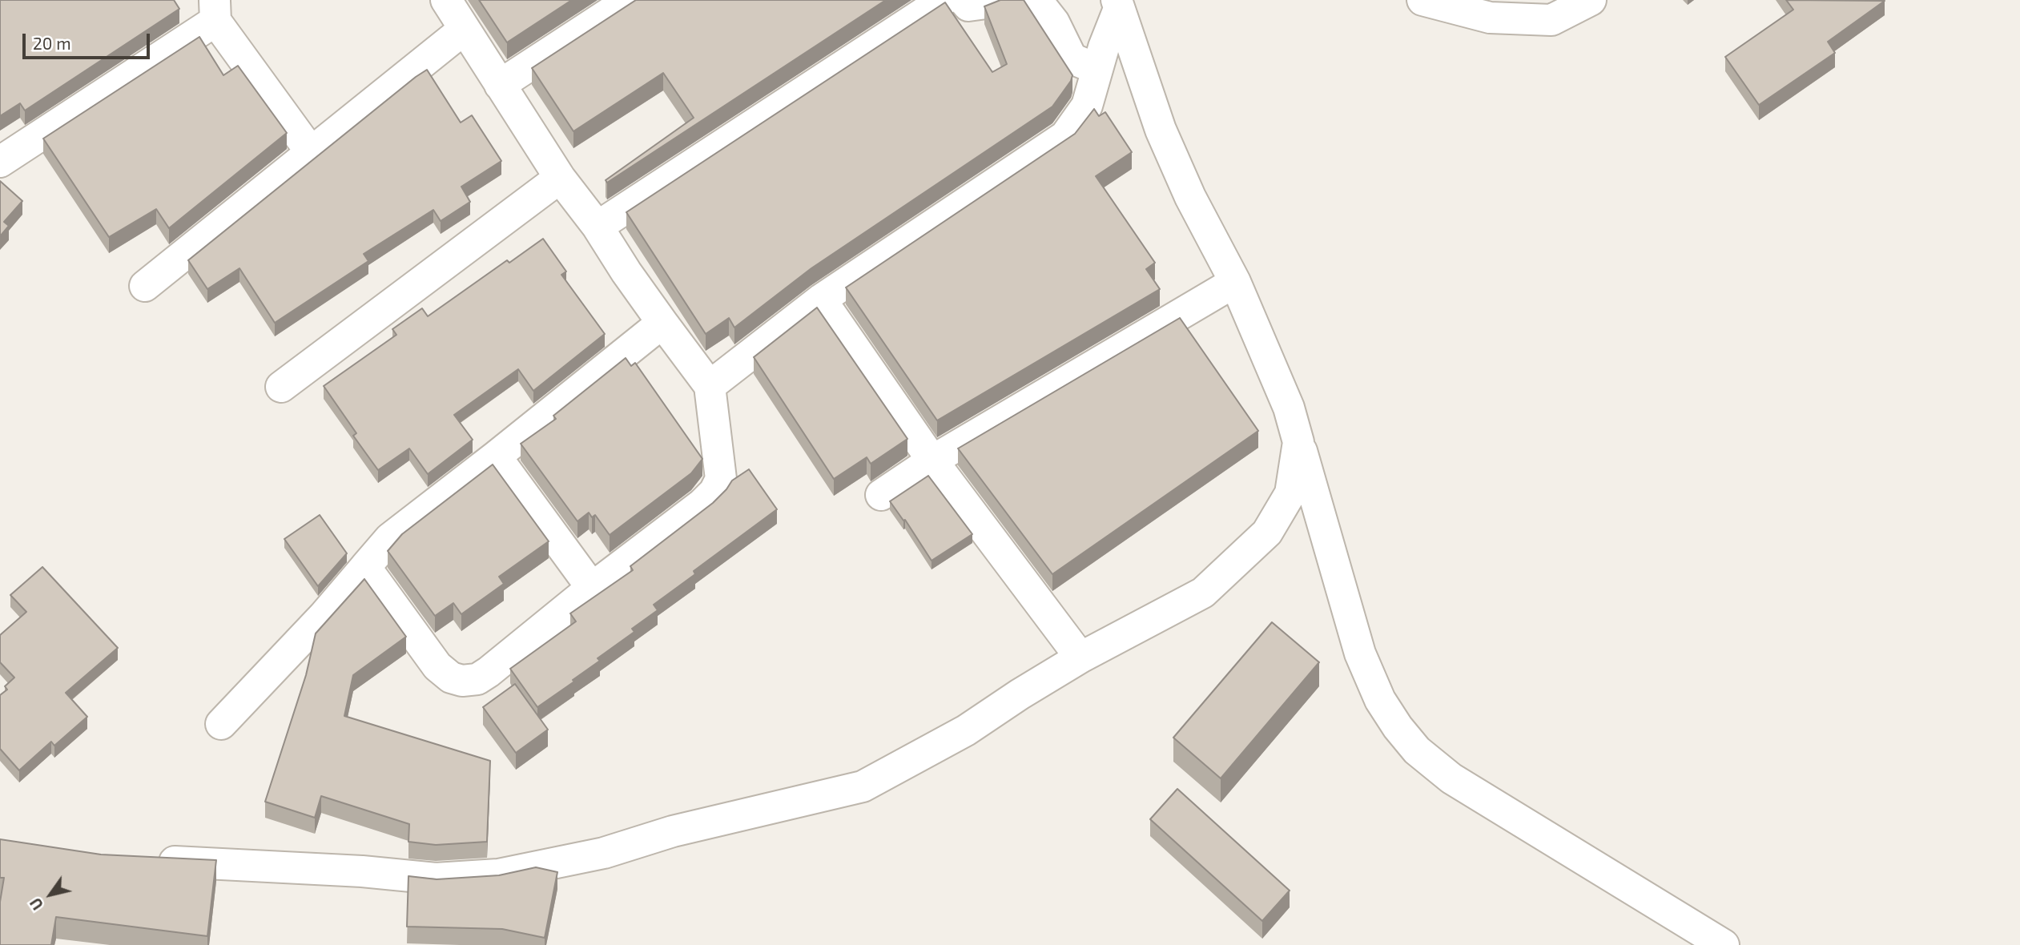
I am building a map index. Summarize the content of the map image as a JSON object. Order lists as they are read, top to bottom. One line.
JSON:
{"scale_bar":"20 m","north":"bottom left"}
